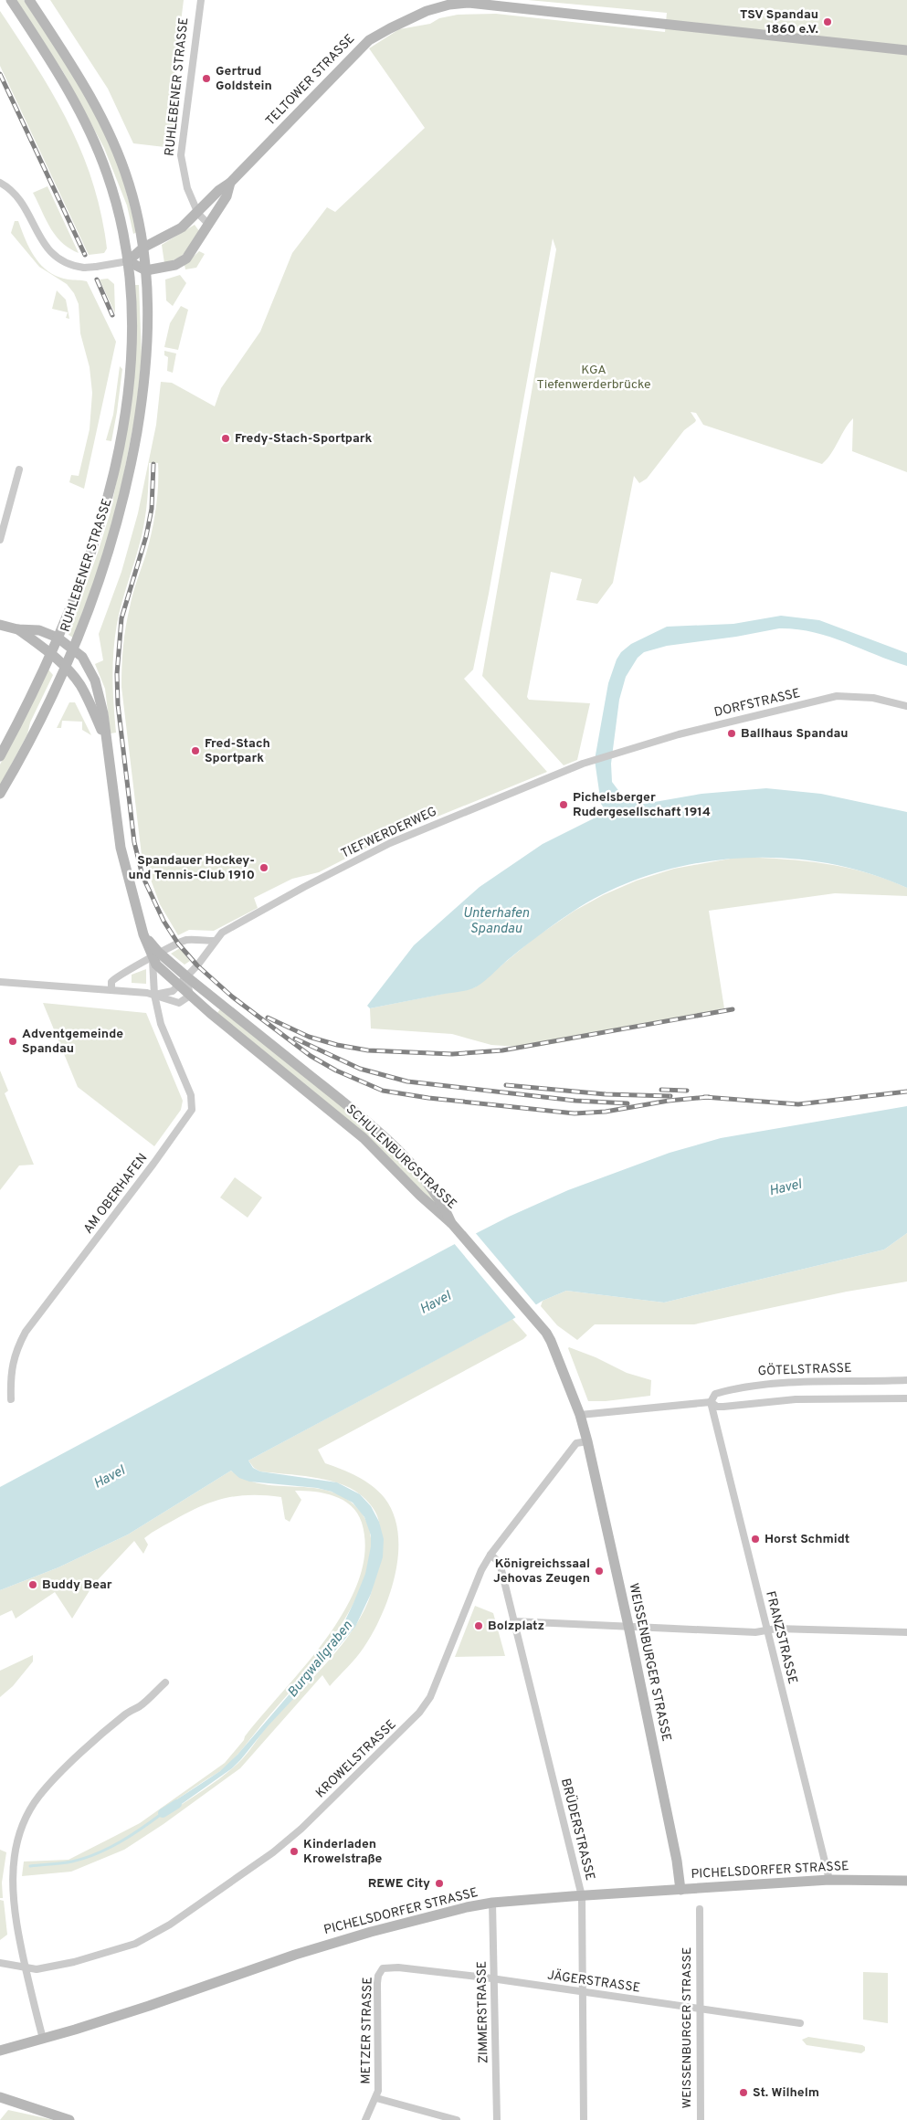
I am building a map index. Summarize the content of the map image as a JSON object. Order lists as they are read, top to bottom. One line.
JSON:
{"streets":{"street":["TELTOWER STRASSE","RUHLEBENER STRASSE","DORFSTRASSE","TIEFWERDERWEG","SCHULENBURGSTRASSE","AM OBERHAFEN","GÖTELSTRASSE","FRANZSTRASSE","WEISSENBURGER STRASSE","KROWELSTRASSE","BRÜDERSTRASSE","PICHELSDORFER STRASSE","JÄGERSTRASSE","ZIMMERSTRASSE","METZER STRASSE"]},"crossings":[["TELTOWER STRASSE","RUHLEBENER STRASSE"],["RUHLEBENER STRASSE","SCHULENBURGSTRASSE"],["DORFSTRASSE","TIEFWERDERWEG"],["TIEFWERDERWEG","SCHULENBURGSTRASSE"],["TIEFWERDERWEG","AM OBERHAFEN"],["GÖTELSTRASSE","FRANZSTRASSE"],["FRANZSTRASSE","PICHELSDORFER STRASSE"],["WEISSENBURGER STRASSE","KROWELSTRASSE"],["WEISSENBURGER STRASSE","PICHELSDORFER STRASSE"],["WEISSENBURGER STRASSE","JÄGERSTRASSE"],["KROWELSTRASSE","BRÜDERSTRASSE"],["BRÜDERSTRASSE","PICHELSDORFER STRASSE"],["BRÜDERSTRASSE","JÄGERSTRASSE"],["PICHELSDORFER STRASSE","ZIMMERSTRASSE"],["JÄGERSTRASSE","ZIMMERSTRASSE"],["JÄGERSTRASSE","METZER STRASSE"]],"water":["Unterhafen Spandau","Havel","Burgwallgraben"],"parks":["KGA Tiefenwerderbrücke"],"places":["TSV Spandau 1860 e.V.","Gertrud Goldstein","Fredy-Stach-Sportpark","Ballhaus Spandau","Fred-Stach Sportpark","Pichelsberger Rudergesellschaft 1914","Spandauer Hockey- und Tennis-Club 1910","Adventgemeinde Spandau","Horst Schmidt","Königreichssaal Jehovas Zeugen","Buddy Bear","Bolzplatz","Kinderladen Krowelstraße","REWE City","St. Wilhelm"]}
